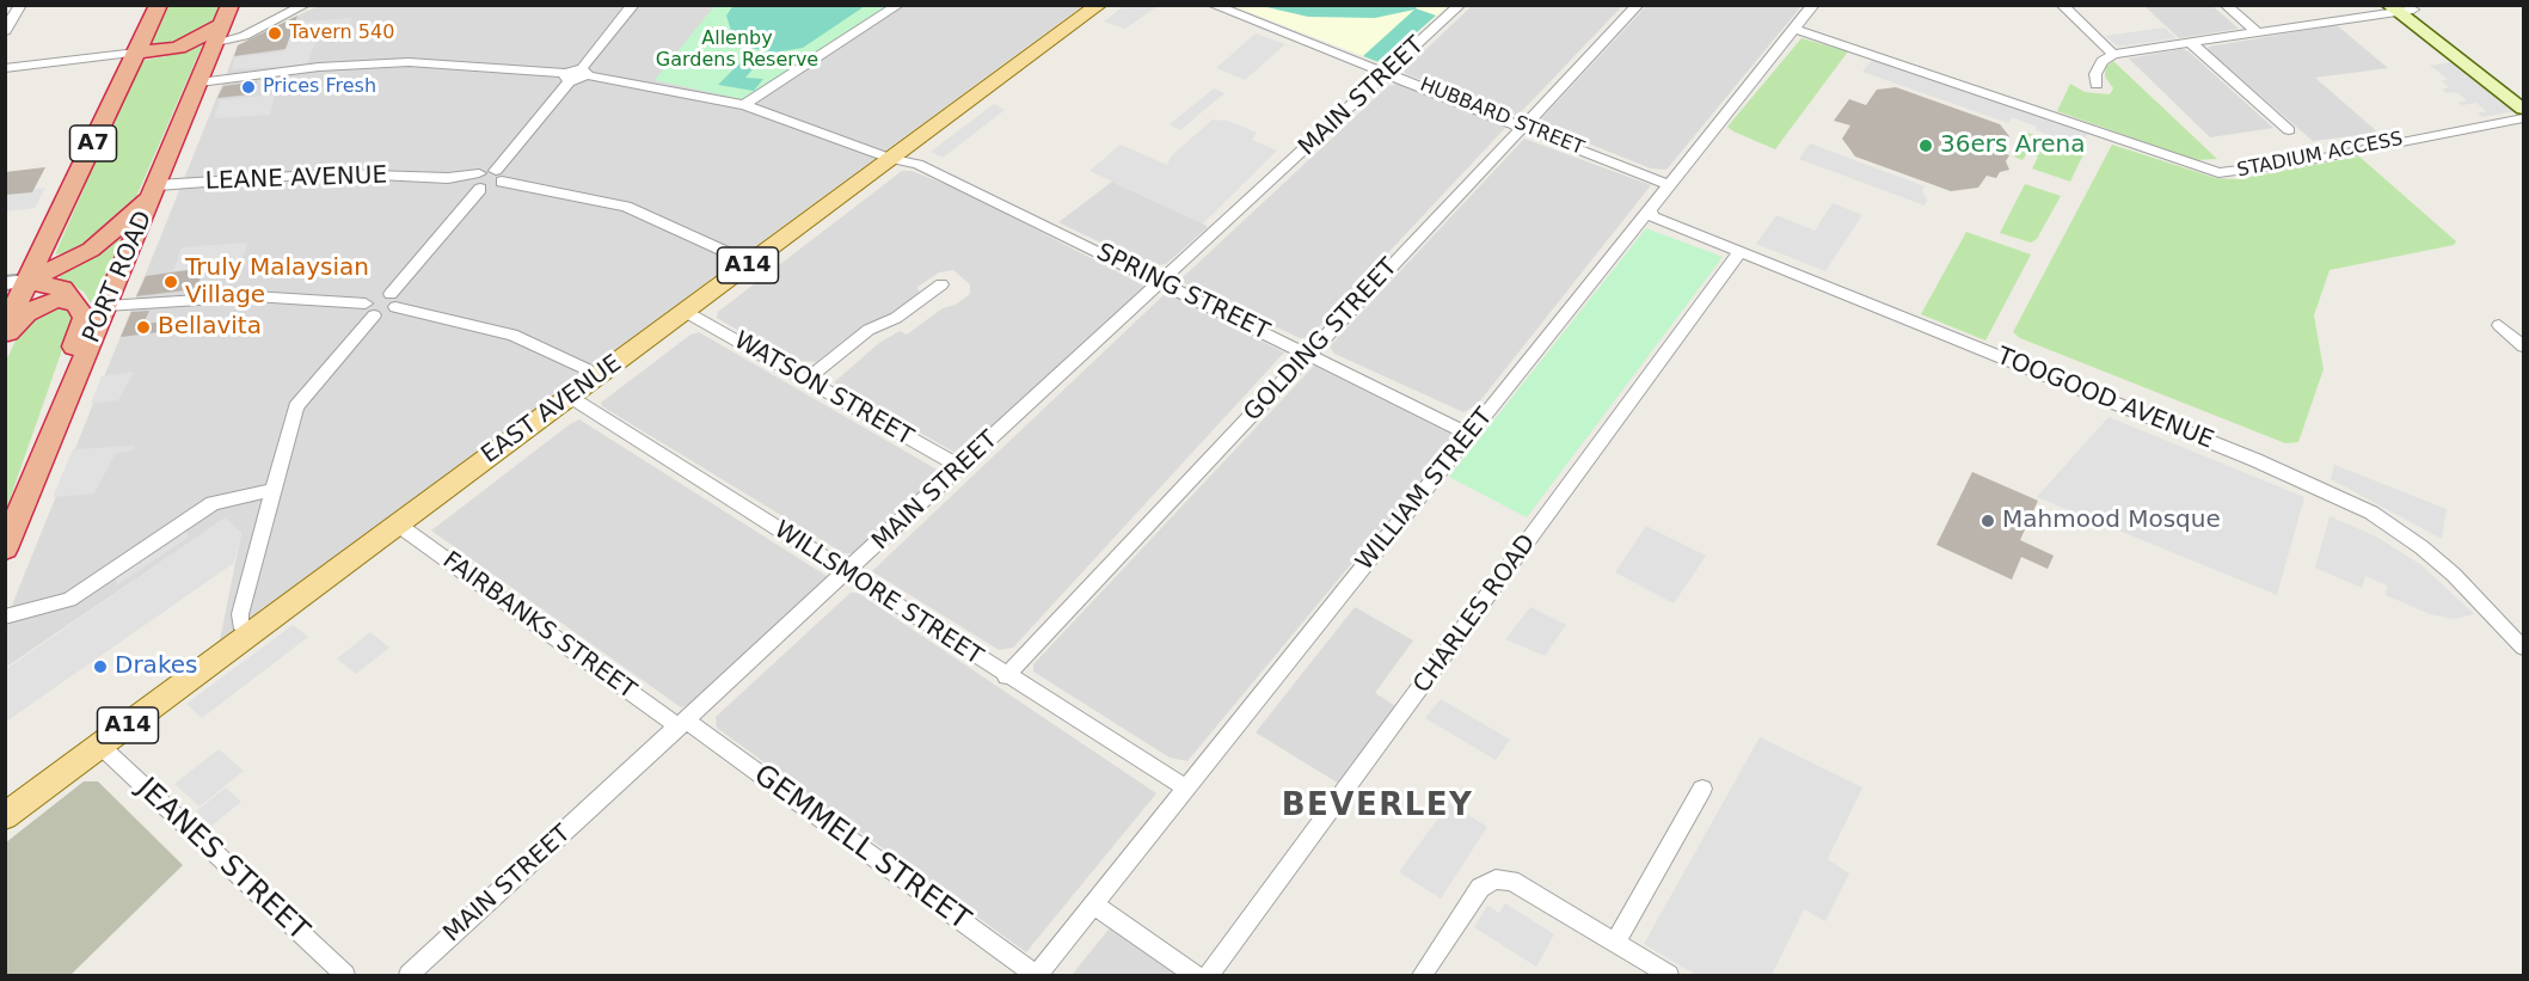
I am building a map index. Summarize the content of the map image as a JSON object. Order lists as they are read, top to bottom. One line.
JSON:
{"streets":{"highway":["A7","PORT ROAD"],"main road":["A14","EAST AVENUE"],"street":["MAIN STREET","HUBBARD STREET","STADIUM ACCESS","LEANE AVENUE","SPRING STREET","GOLDING STREET","WATSON STREET","TOOGOOD AVENUE","WILLIAM STREET","WILLSMORE STREET","CHARLES ROAD","FAIRBANKS STREET","GEMMELL STREET","JEANES STREET"]},"crossings":[["MAIN STREET","HUBBARD STREET"],["MAIN STREET","SPRING STREET"],["MAIN STREET","WATSON STREET"],["MAIN STREET","WILLSMORE STREET"],["MAIN STREET","FAIRBANKS STREET"],["MAIN STREET","GEMMELL STREET"],["HUBBARD STREET","GOLDING STREET"],["HUBBARD STREET","WILLIAM STREET"],["STADIUM ACCESS","WILLIAM STREET"],["LEANE AVENUE","PORT ROAD"],["SPRING STREET","GOLDING STREET"],["SPRING STREET","EAST AVENUE"],["SPRING STREET","WILLIAM STREET"],["GOLDING STREET","WILLSMORE STREET"],["WATSON STREET","EAST AVENUE"],["TOOGOOD AVENUE","WILLIAM STREET"],["TOOGOOD AVENUE","CHARLES ROAD"],["EAST AVENUE","WILLSMORE STREET"],["EAST AVENUE","FAIRBANKS STREET"],["EAST AVENUE","JEANES STREET"],["WILLIAM STREET","WILLSMORE STREET"],["WILLIAM STREET","GEMMELL STREET"],["FAIRBANKS STREET","GEMMELL STREET"]],"districts":["BEVERLEY"],"parks":["Allenby Gardens Reserve"],"places":["Tavern 540","Prices Fresh","36ers Arena","Truly Malaysian Village","Bellavita","Mahmood Mosque","Drakes"]}
